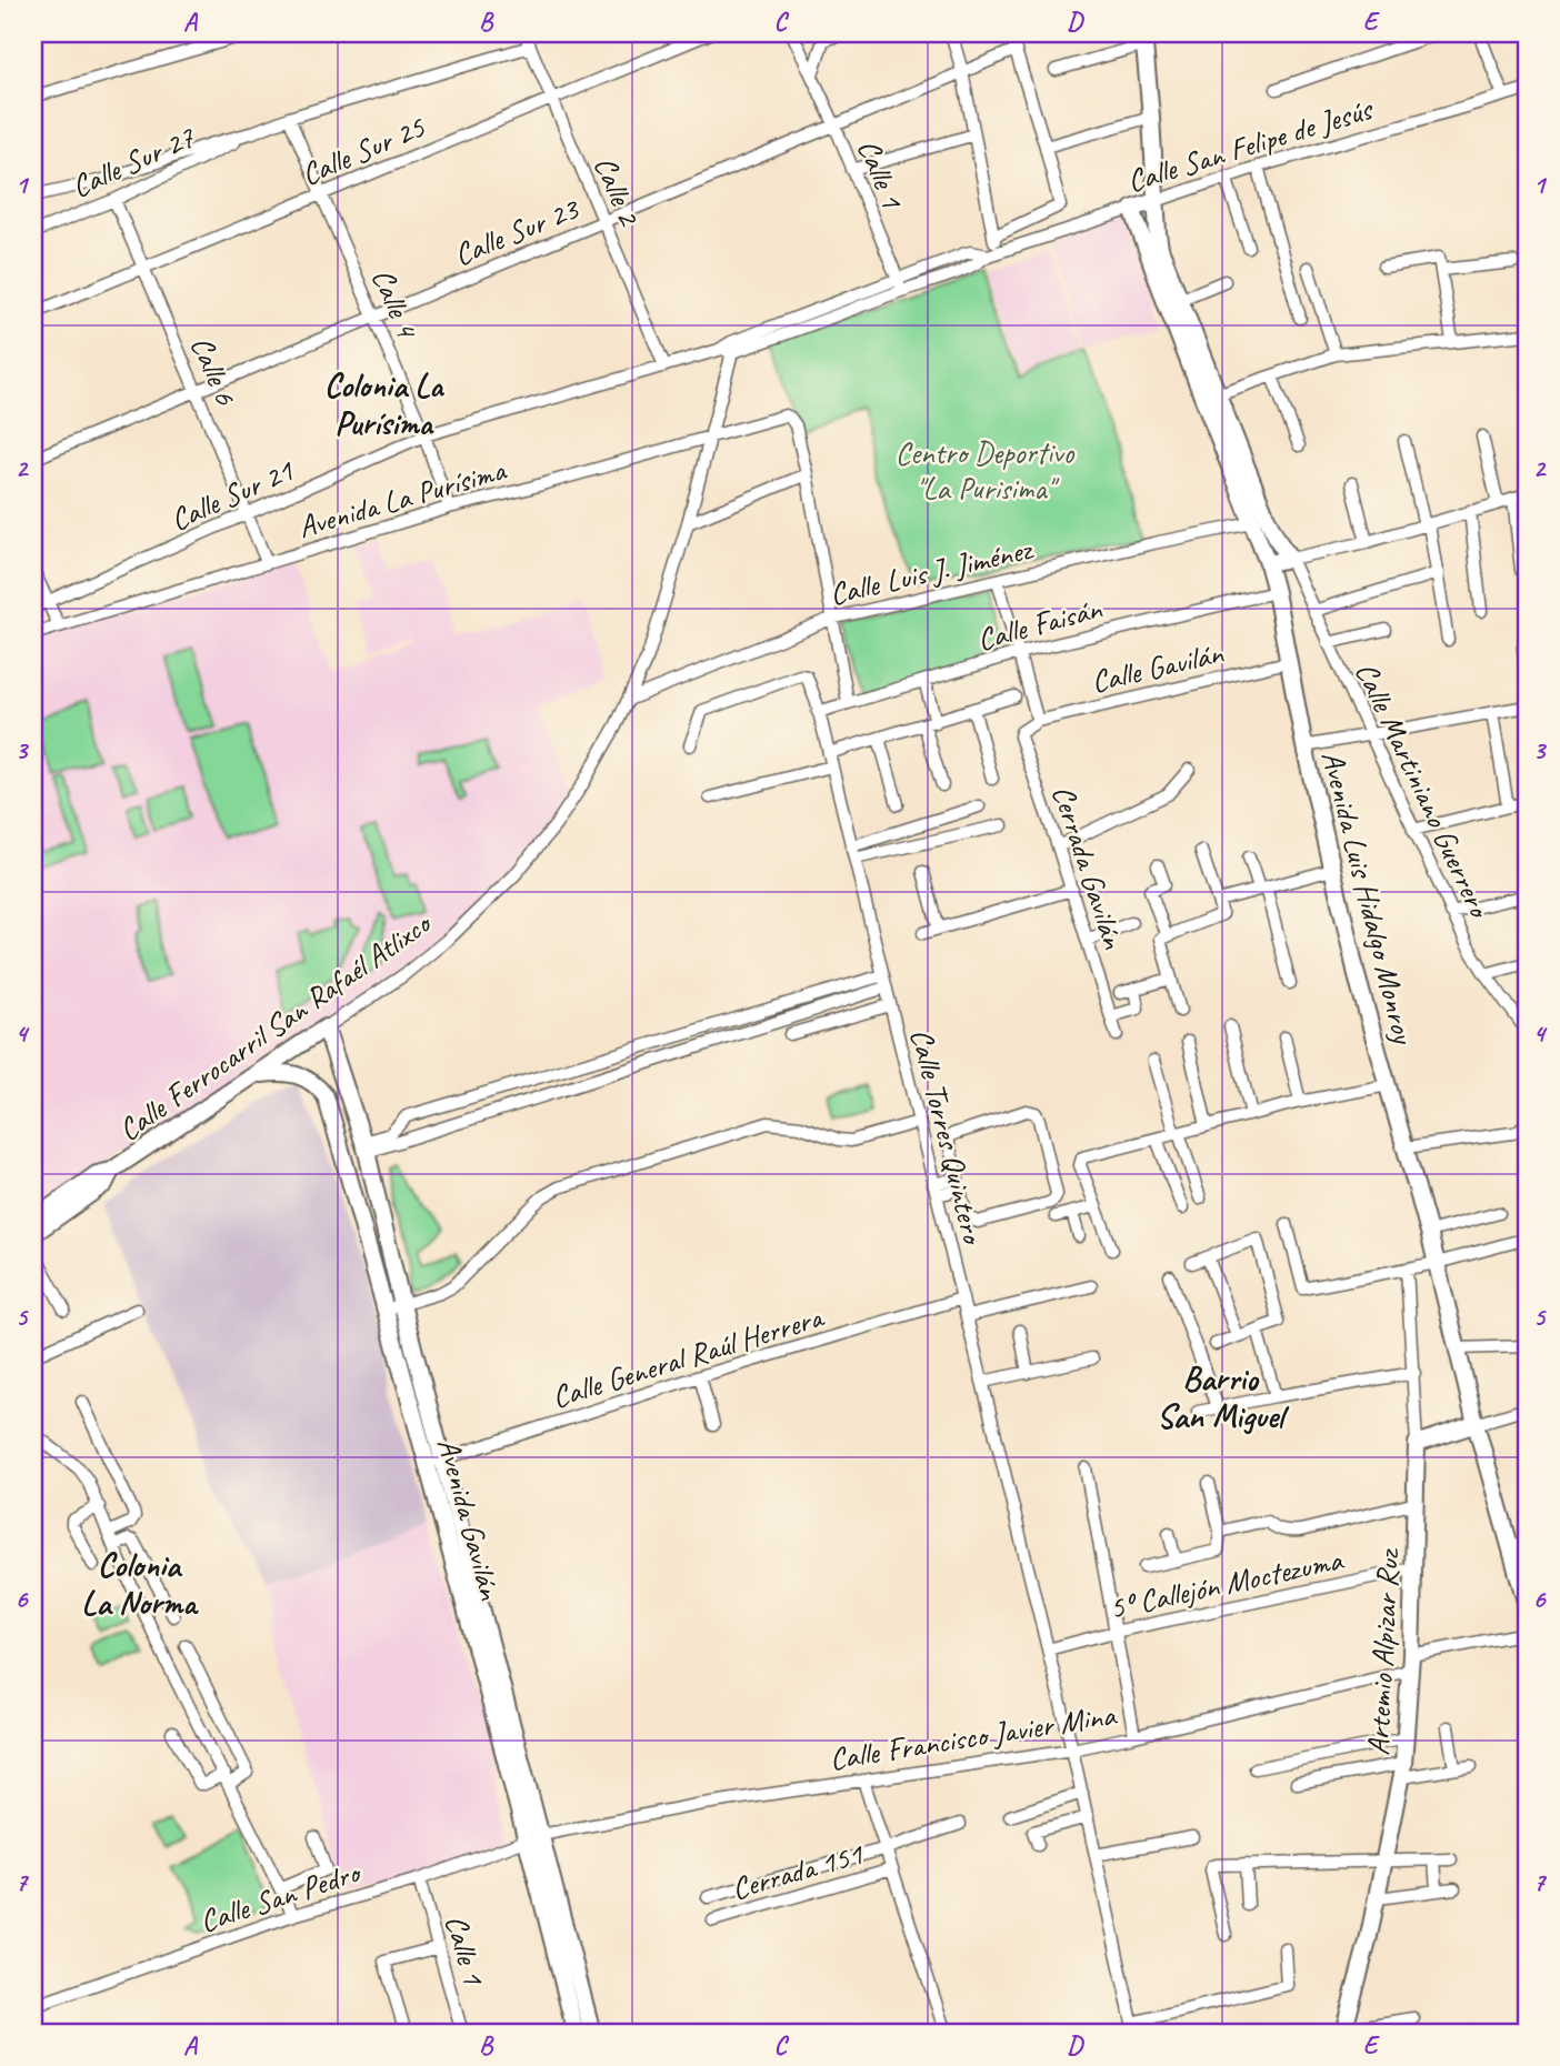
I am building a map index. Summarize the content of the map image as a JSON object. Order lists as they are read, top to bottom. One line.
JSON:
{"streets":{"street":["Calle San Felipe de Jesús","Calle Sur 25","Calle Sur 27","Calle 1","Calle 2","Calle Sur 23","Calle 4","Calle 6","Calle Sur 21","Avenida La Purísima","Calle Luis J. Jiménez","Calle Faisán","Calle Gavilán","Calle Martiniano Guerrero","Cerrada Gavilán","Avenida Luis Hidalgo Monroy","Calle Ferrocarril San Rafaél Atlixco","Calle Torres Quintero","Calle General Raúl Herrera","Avenida Gavilán","5º Callejón Moctezuma","Artemio Alpizar Ruz","Calle Francisco Javier Mina","Cerrada 151","Calle San Pedro"]},"crossings":[["Calle San Felipe de Jesús","Calle 1"],["Calle San Felipe de Jesús","Calle Sur 21"],["Calle San Felipe de Jesús","Avenida Luis Hidalgo Monroy"],["Calle San Felipe de Jesús","Calle Ferrocarril San Rafaél Atlixco"],["Calle Sur 25","Calle 2"],["Calle Sur 25","Calle 4"],["Calle Sur 25","Calle 6"],["Calle Sur 27","Calle 2"],["Calle Sur 27","Calle 4"],["Calle Sur 27","Calle 6"],["Calle 1","Calle Sur 23"],["Calle 1","Calle San Pedro"],["Calle 2","Calle Sur 23"],["Calle 2","Calle Sur 21"],["Calle Sur 23","Calle 4"],["Calle Sur 23","Calle 6"],["Calle 4","Calle Sur 21"],["Calle 4","Avenida La Purísima"],["Calle 6","Calle Sur 21"],["Calle 6","Avenida La Purísima"],["Calle Sur 21","Calle Ferrocarril San Rafaél Atlixco"],["Avenida La Purísima","Calle Ferrocarril San Rafaél Atlixco"],["Calle Luis J. Jiménez","Avenida Luis Hidalgo Monroy"],["Calle Luis J. Jiménez","Calle Ferrocarril San Rafaél Atlixco"],["Calle Faisán","Avenida Luis Hidalgo Monroy"],["Calle Faisán","Calle Torres Quintero"],["Calle Gavilán","Cerrada Gavilán"],["Calle Gavilán","Avenida Luis Hidalgo Monroy"],["Calle Ferrocarril San Rafaél Atlixco","Avenida Gavilán"],["Calle Torres Quintero","Calle General Raúl Herrera"],["Calle Torres Quintero","5º Callejón Moctezuma"],["Calle Torres Quintero","Calle Francisco Javier Mina"],["Calle General Raúl Herrera","Avenida Gavilán"],["Avenida Gavilán","Calle Francisco Javier Mina"],["Avenida Gavilán","Calle San Pedro"],["5º Callejón Moctezuma","Artemio Alpizar Ruz"],["Artemio Alpizar Ruz","Calle Francisco Javier Mina"],["Calle Francisco Javier Mina","Calle San Pedro"]],"districts":["Colonia La Purísima","Barrio San Miguel","Colonia La Norma"],"parks":["Centro Deportivo \"La Purisima\""],"grid":{"columns":["A","B","C","D","E"],"rows":["1","2","3","4","5","6","7"]}}
